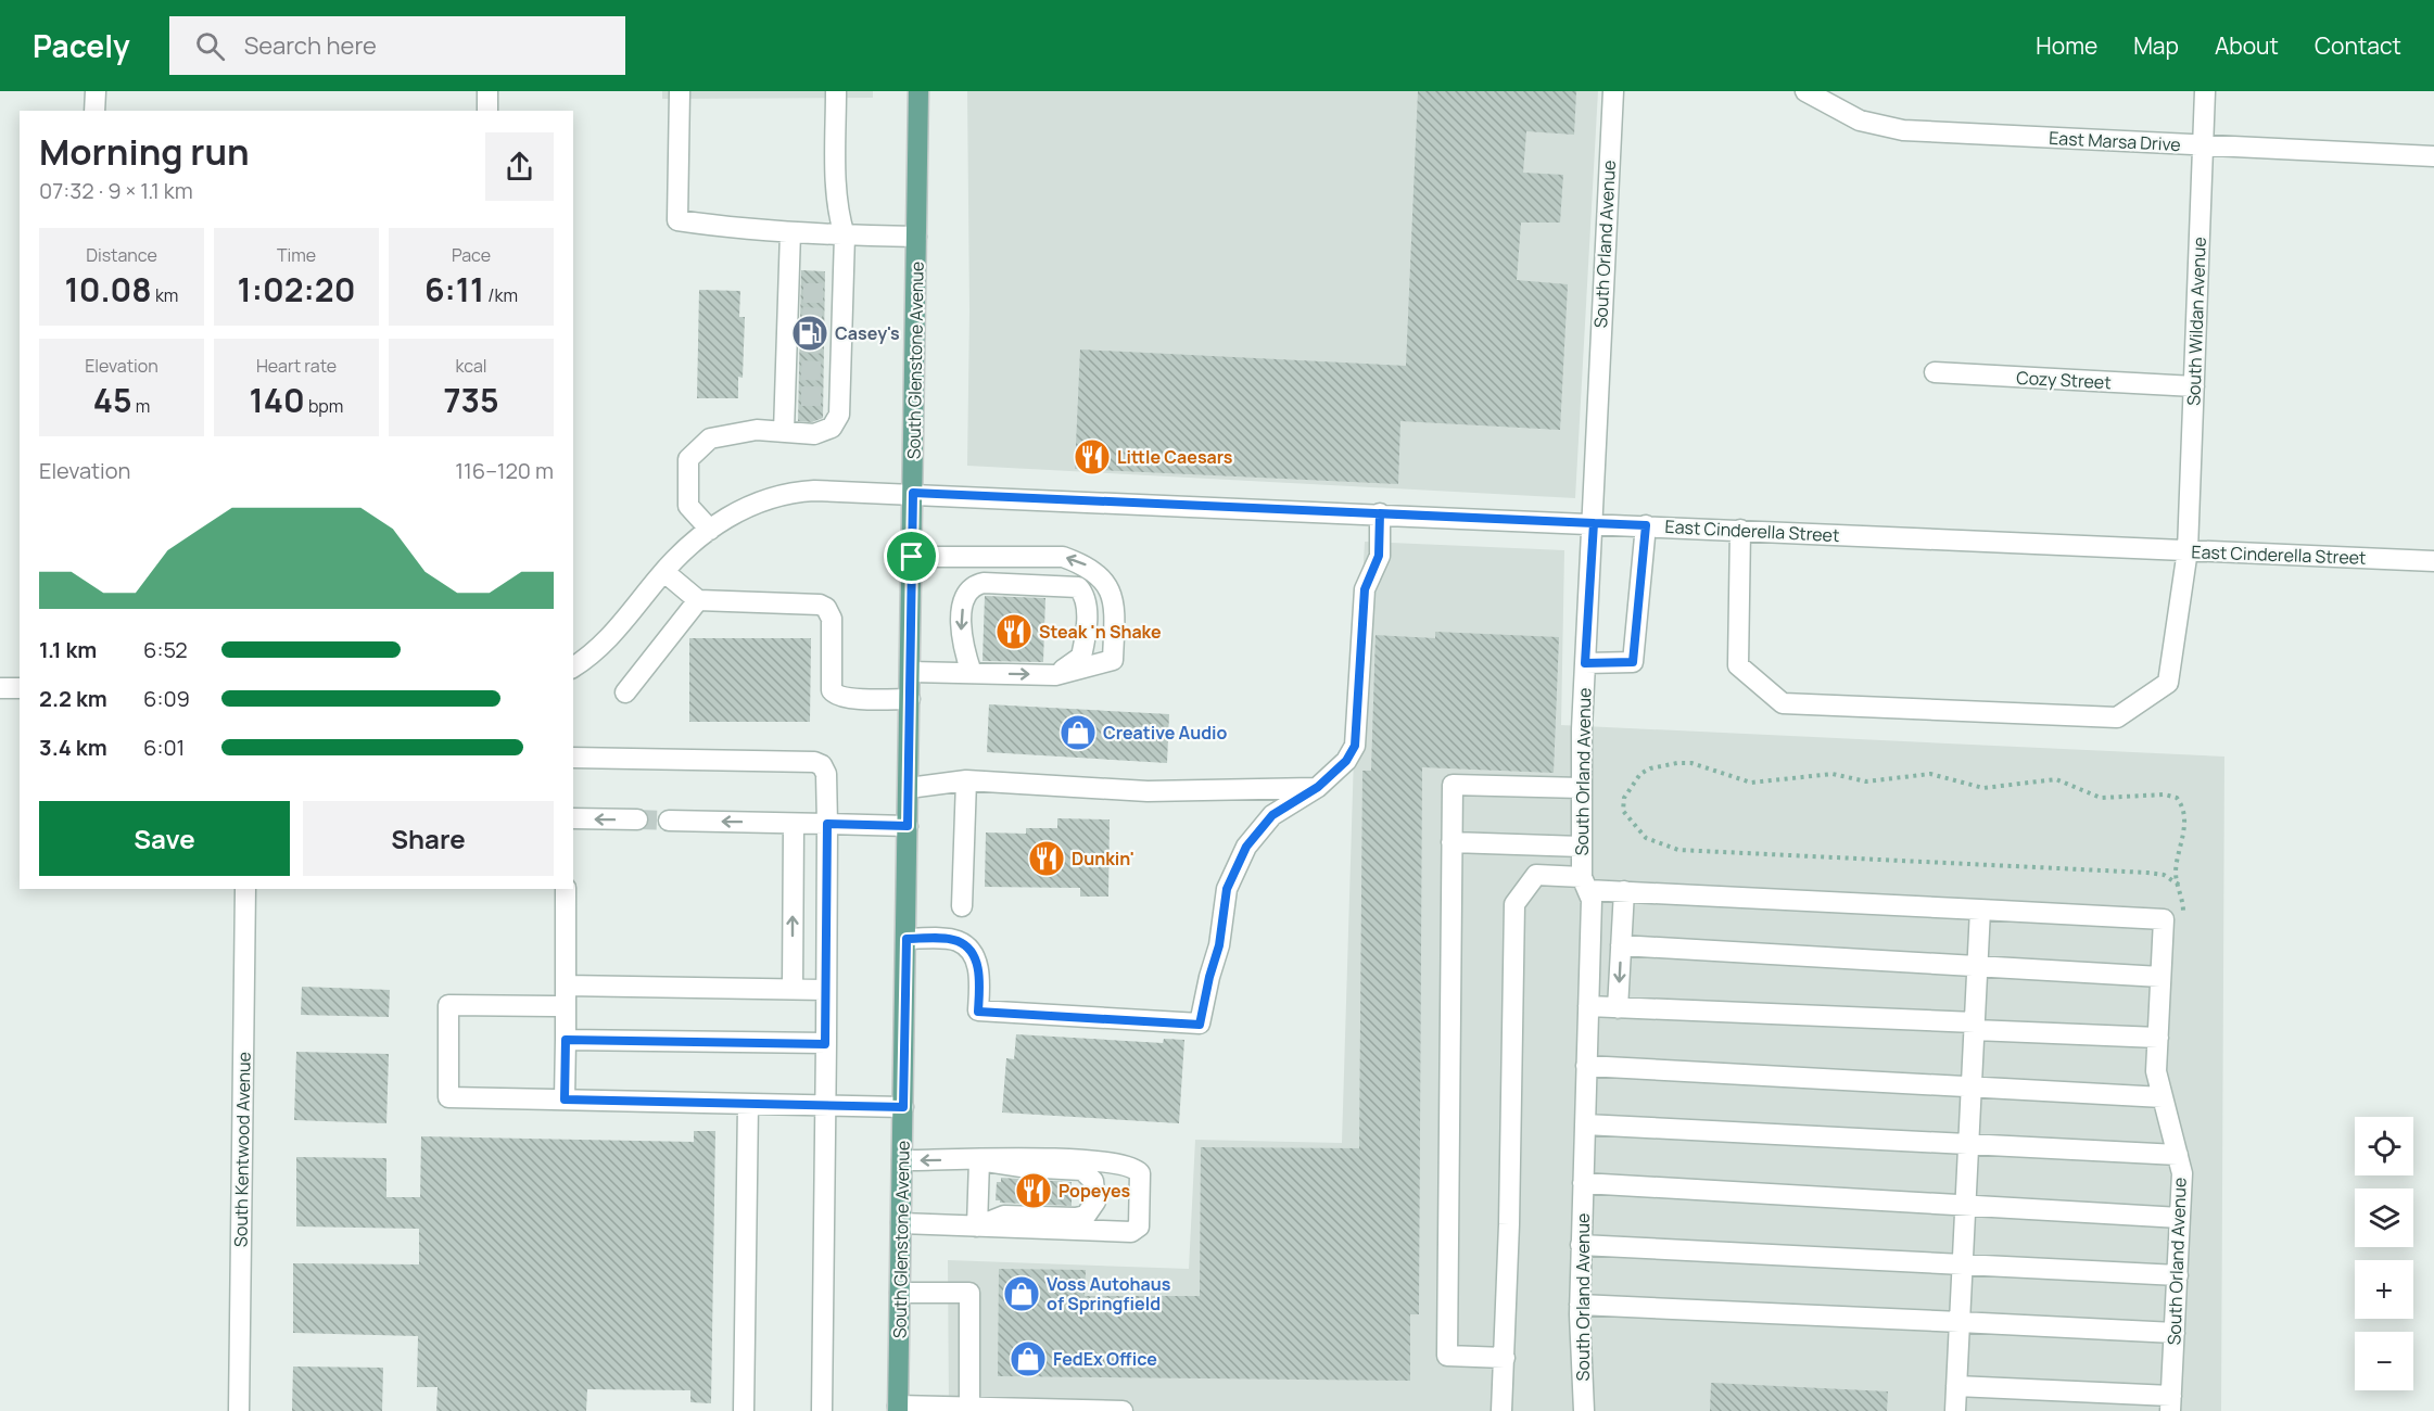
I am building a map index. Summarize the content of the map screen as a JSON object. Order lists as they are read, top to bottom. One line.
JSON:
{"streets":{"main road":["South Glenstone Avenue"],"street":["East Marsa Drive","South Orland Avenue","South Wildan Avenue","Cozy Street","East Cinderella Street","South Kentwood Avenue"]},"crossings":[["East Marsa Drive","South Wildan Avenue"],["South Orland Avenue","East Cinderella Street"],["South Wildan Avenue","Cozy Street"],["South Wildan Avenue","East Cinderella Street"],["South Glenstone Avenue","East Cinderella Street"]],"places":{"fuel station":["Casey's"],"restaurant":["Little Caesars","Steak 'n Shake","Dunkin'","Popeyes"],"shop":["Creative Audio","Voss Autohaus of Springfield","FedEx Office"]},"page":{"header":"Pacely","search":"Search here","nav":["Home","Map","About","Contact"],"heading":["Morning run","07:32 · 9 × 1.1 km"],"stats":[["Distance","10.08 km"],["Time","1:02:20"],["Pace","6:11 /km"],["Elevation","45 m"],["Heart rate","140 bpm"],["kcal","735"]],"chart":["Elevation","116–120 m"],"list":[{"name":"1.1 km","note":"6:52"},{"name":"2.2 km","note":"6:09"},{"name":"3.4 km","note":"6:01"}],"buttons":["Save","Share"],"map_buttons":["+","−"]}}
